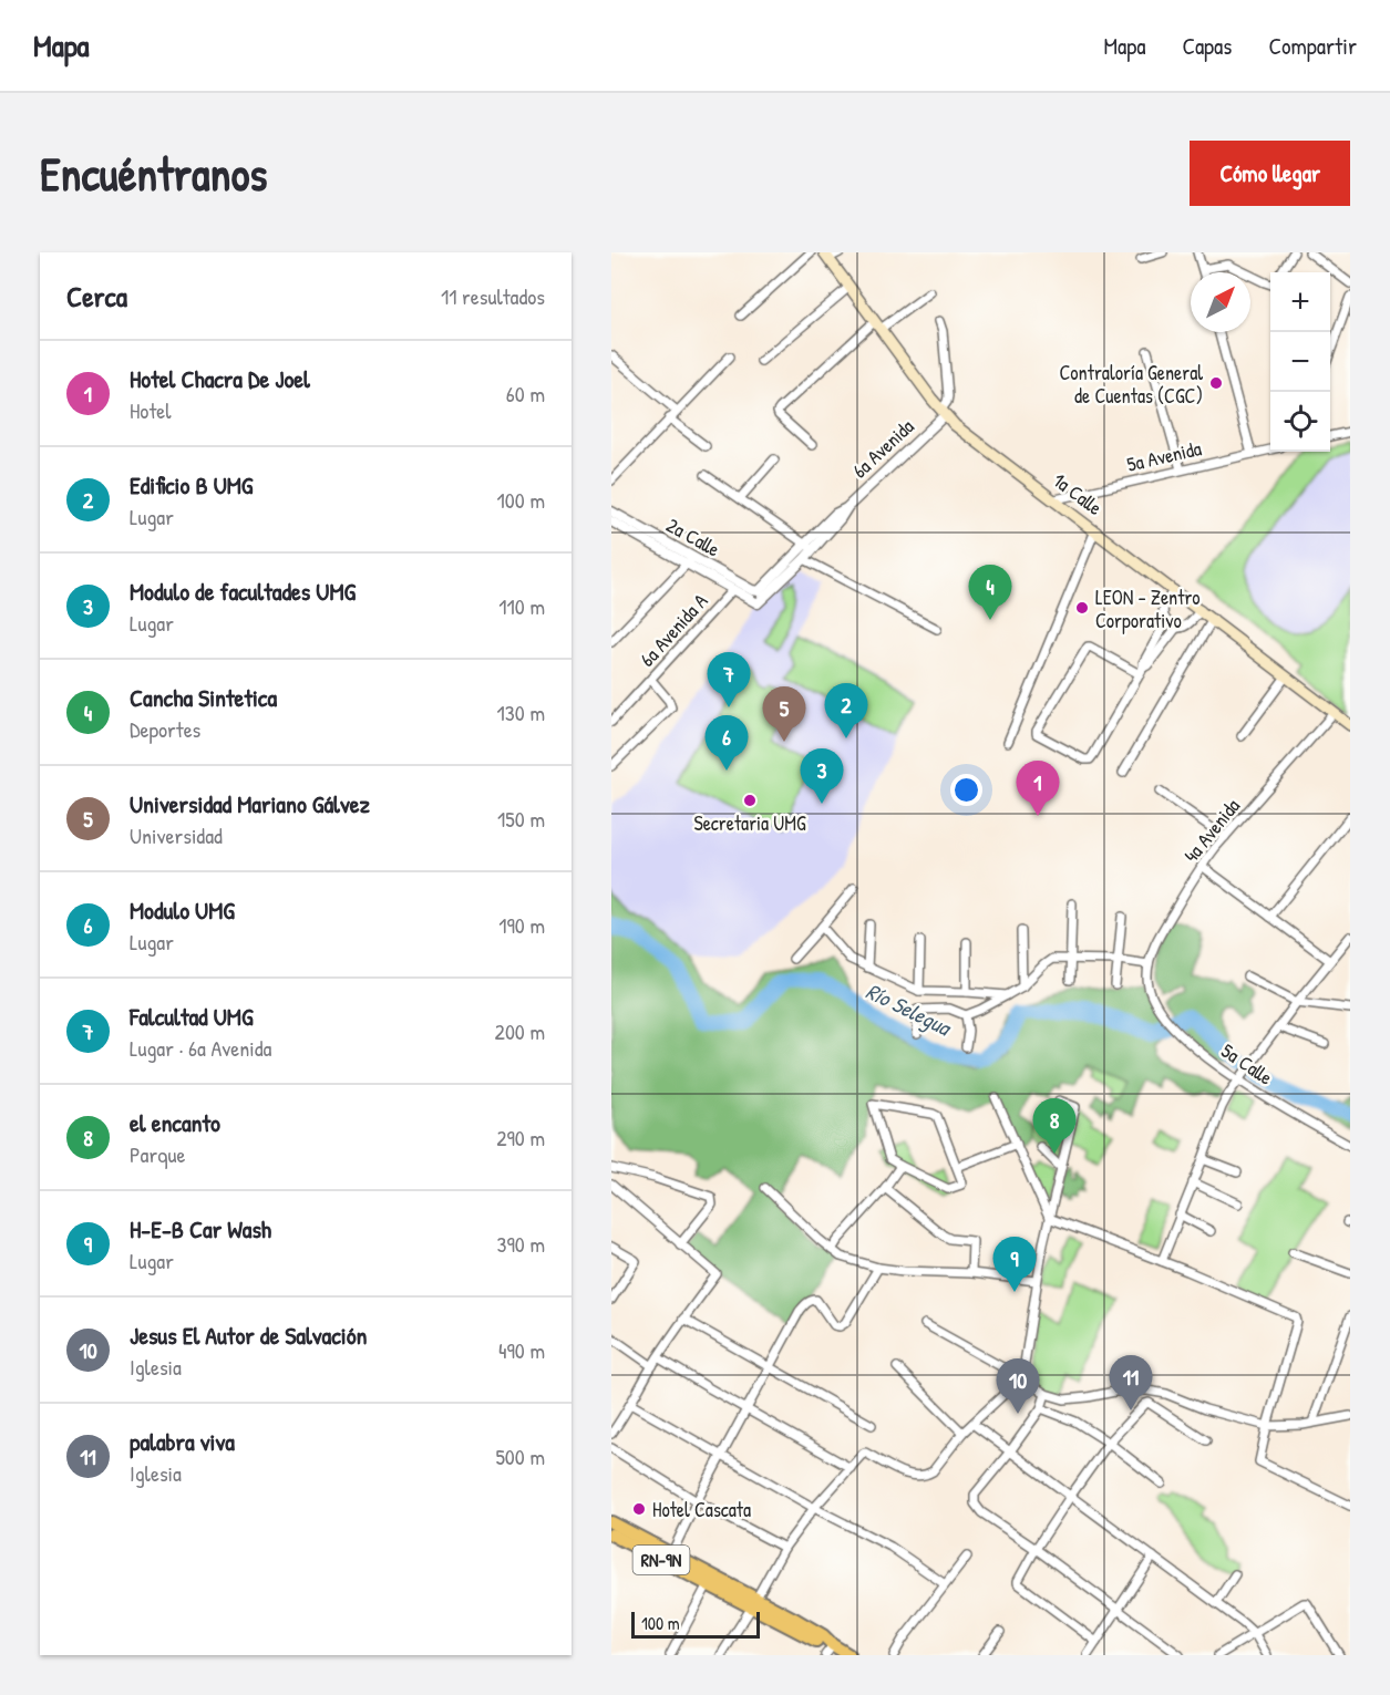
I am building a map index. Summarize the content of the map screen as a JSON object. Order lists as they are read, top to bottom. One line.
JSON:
{"streets":{"main road":["1a Calle","RN-9N"],"street":["6a Avenida","5a Avenida","2a Calle","6a Avenida A","4a Avenida","5a Calle"]},"crossings":[["6a Avenida","1a Calle"],["6a Avenida","2a Calle"],["5a Avenida","1a Calle"],["1a Calle","4a Avenida"],["2a Calle","6a Avenida A"],["4a Avenida","5a Calle"]],"water":["Río Selegua"],"places":["Contraloría General de Cuentas (CGC)","LEON - Zentro Corporativo","Secretaria UMG","Hotel Cascata"],"scale_bar":"100 m","north":"top right","page":{"header":"Mapa","nav":["Mapa","Capas","Compartir"],"buttons":"Cómo llegar","title":"Encuéntranos","heading":["Cerca","11 resultados"],"map_buttons":["+","−"],"list":[{"mark":"1","name":"Hotel Chacra De Joel","note":"Hotel","value":"60 m"},{"mark":"2","name":"Edificio B UMG","note":"Lugar","value":"100 m"},{"mark":"3","name":"Modulo de facultades UMG","note":"Lugar","value":"110 m"},{"mark":"4","name":"Cancha Sintetica","note":"Deportes","value":"130 m"},{"mark":"5","name":"Universidad Mariano Gálvez","note":"Universidad","value":"150 m"},{"mark":"6","name":"Modulo UMG","note":"Lugar","value":"190 m"},{"mark":"7","name":"Falcultad UMG","note":"Lugar · 6a Avenida","value":"200 m"},{"mark":"8","name":"el encanto","note":"Parque","value":"290 m"},{"mark":"9","name":"H-E-B Car Wash","note":"Lugar","value":"390 m"},{"mark":"10","name":"Jesus El Autor de Salvación","note":"Iglesia","value":"490 m"},{"mark":"11","name":"palabra viva","note":"Iglesia","value":"500 m"}],"pins":["4","7","2","5","6","3","1","8","9","11","10"],"scale":"100 m"}}
